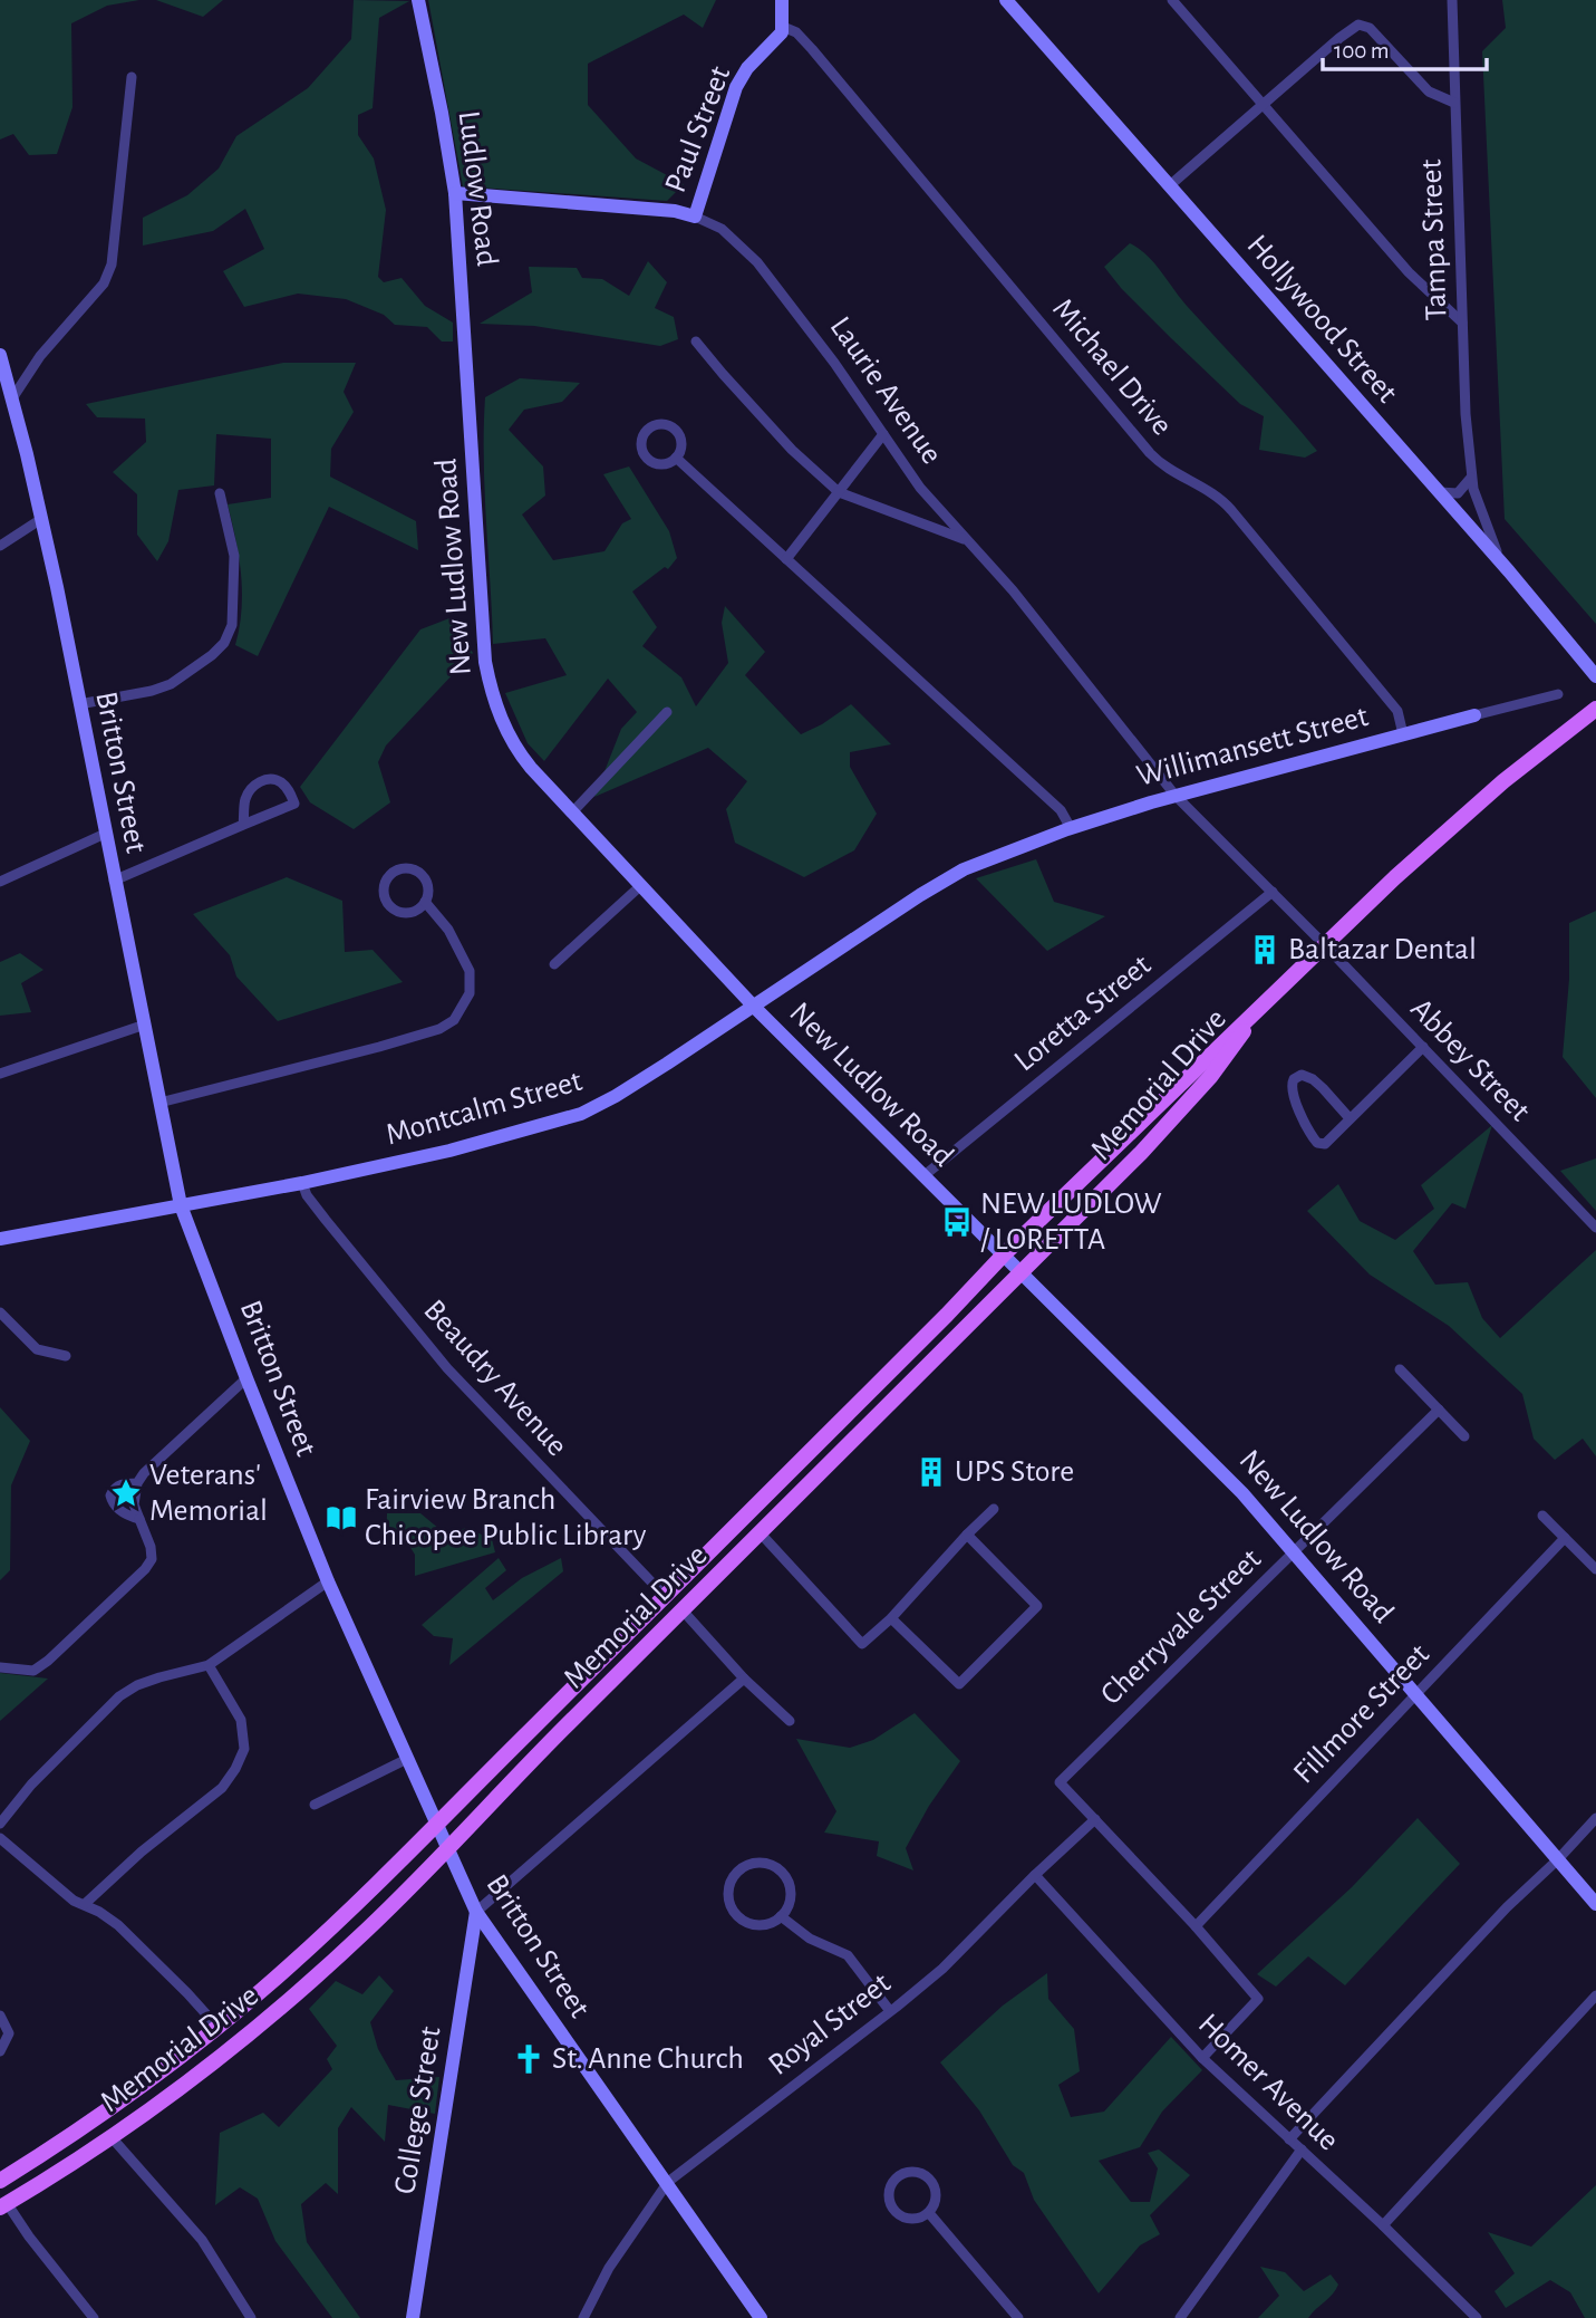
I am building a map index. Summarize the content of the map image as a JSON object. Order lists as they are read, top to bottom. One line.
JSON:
{"streets":{"main road":["Memorial Drive"],"street":["Paul Street","Ludlow Road","Tampa Street","Hollywood Street","Michael Drive","Laurie Avenue","New Ludlow Road","Willimansett Street","Britton Street","Loretta Street","Abbey Street","Montcalm Street","Beaudry Avenue","Cherryvale Street","Fillmore Street","Royal Street","Homer Avenue","College Street"]},"crossings":[["Paul Street","Michael Drive"],["Paul Street","Laurie Avenue"],["Ludlow Road","Laurie Avenue"],["Ludlow Road","New Ludlow Road"],["Tampa Street","Hollywood Street"],["Michael Drive","Willimansett Street"],["Laurie Avenue","Willimansett Street"],["Laurie Avenue","Abbey Street"],["New Ludlow Road","Loretta Street"],["New Ludlow Road","Memorial Drive"],["New Ludlow Road","Montcalm Street"],["New Ludlow Road","Cherryvale Street"],["New Ludlow Road","Fillmore Street"],["Willimansett Street","Abbey Street"],["Willimansett Street","Montcalm Street"],["Britton Street","Memorial Drive"],["Britton Street","Montcalm Street"],["Britton Street","Royal Street"],["Britton Street","College Street"],["Loretta Street","Abbey Street"],["Abbey Street","Memorial Drive"],["Memorial Drive","Beaudry Avenue"],["Montcalm Street","Beaudry Avenue"],["Cherryvale Street","Royal Street"],["Royal Street","Homer Avenue"]],"places":{"building":["Baltazar Dental","UPS Store"],"bus stop":["NEW LUDLOW / LORETTA"],"place":["Veterans' Memorial"],"library":["Fairview Branch Chicopee Public Library"],"church":["St. Anne Church"]},"scale_bar":"100 m"}
